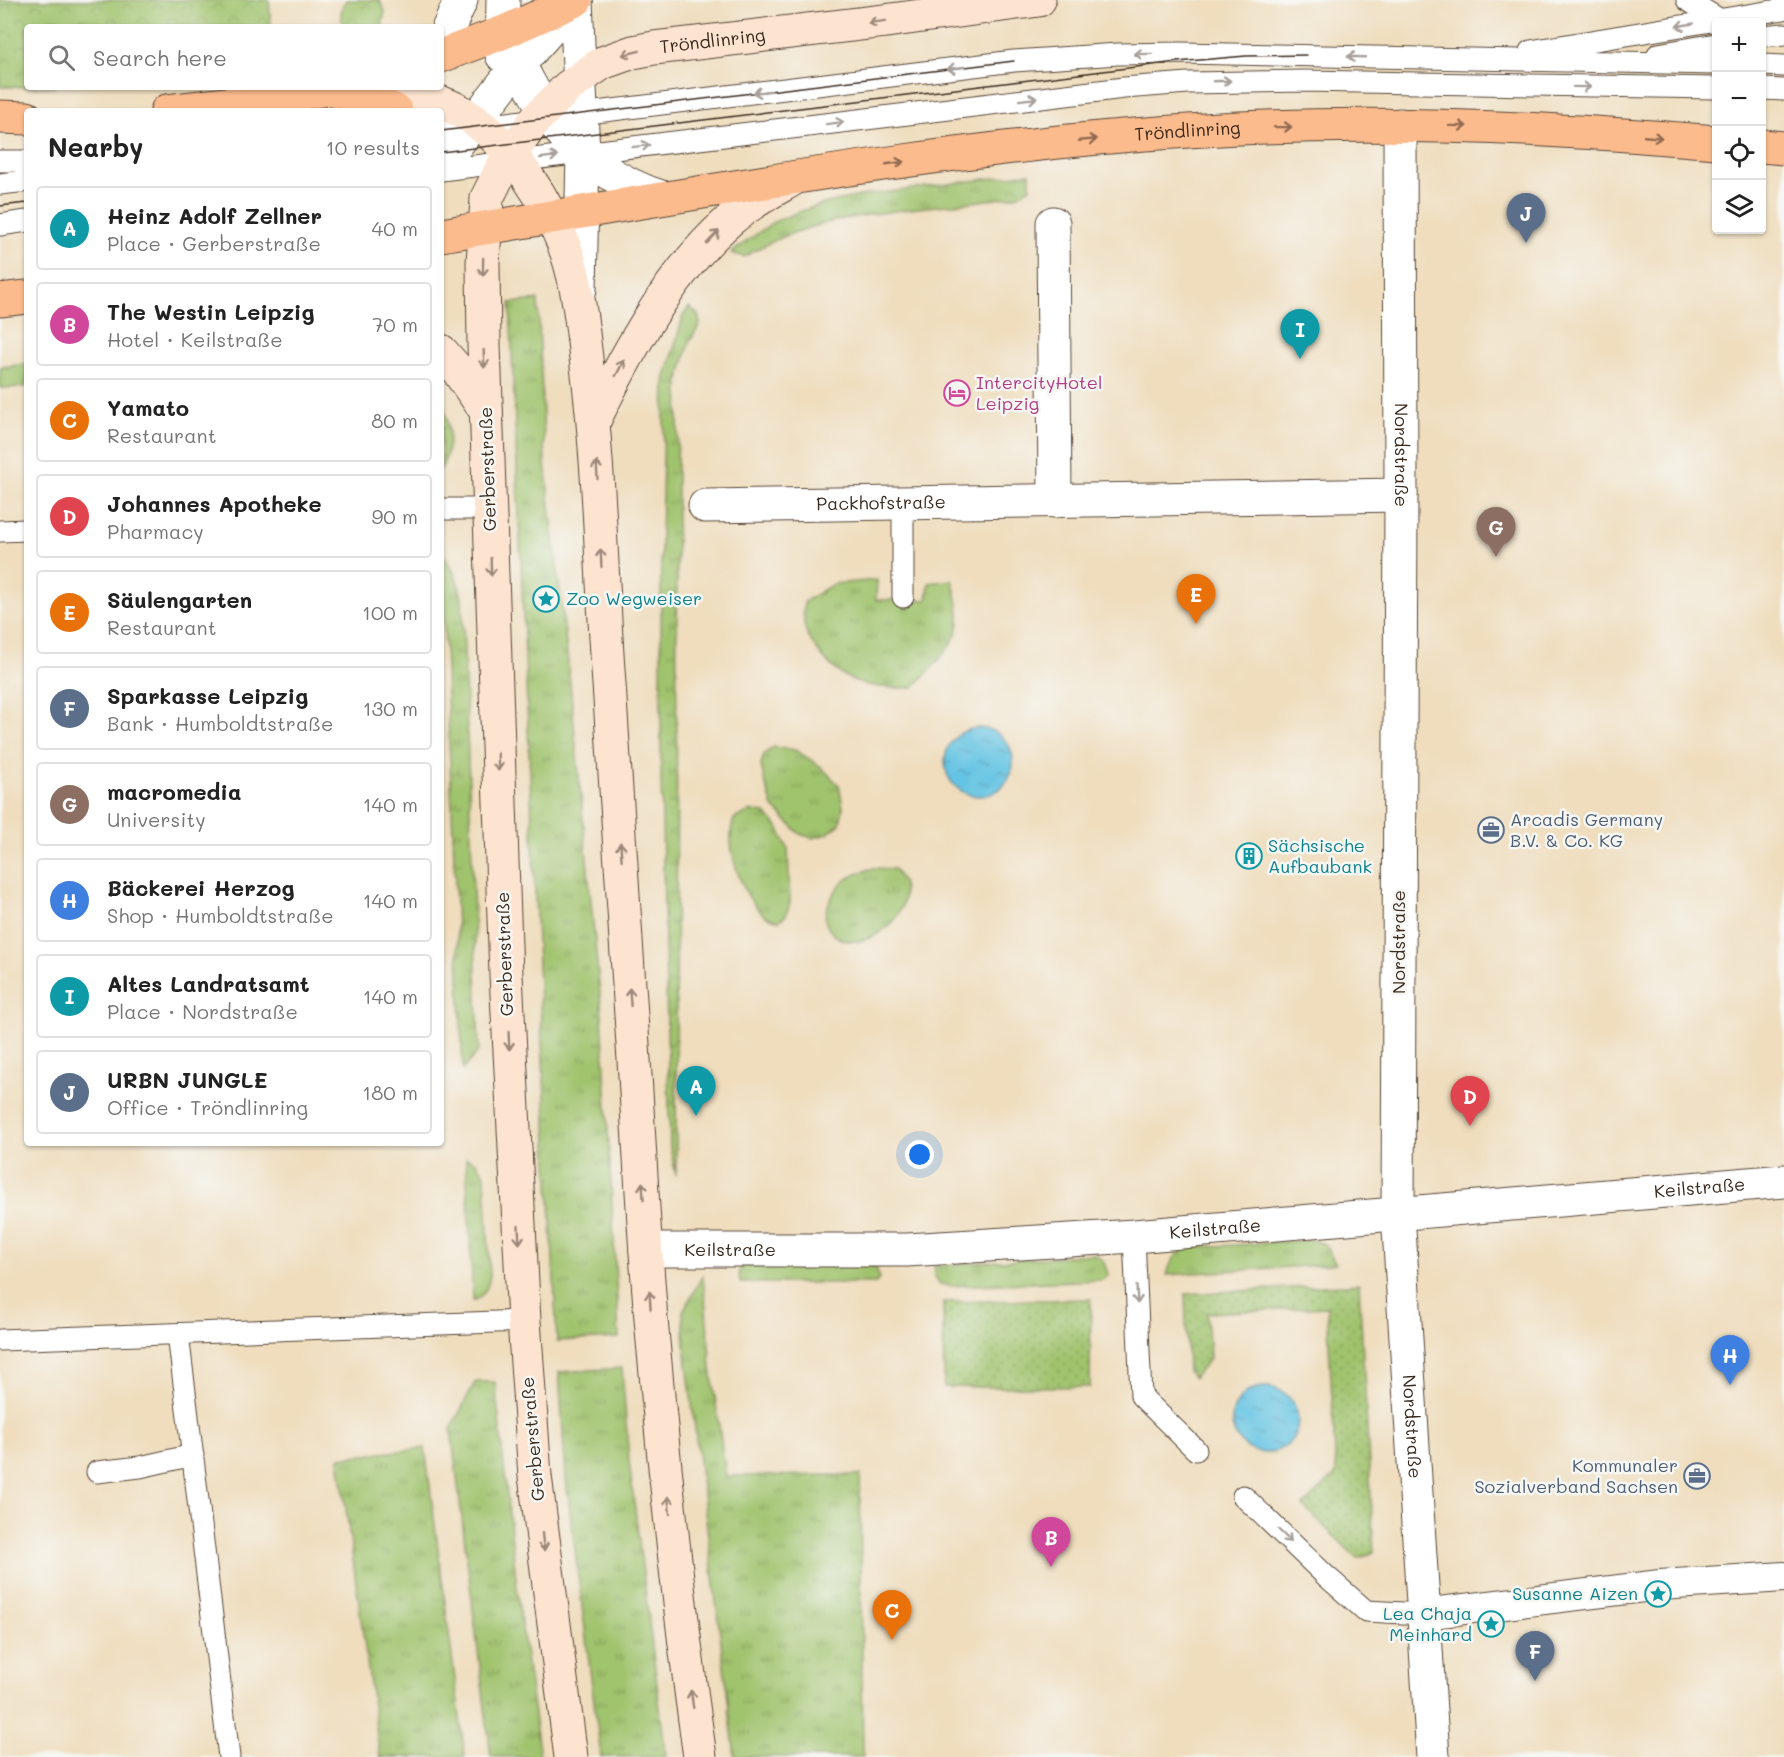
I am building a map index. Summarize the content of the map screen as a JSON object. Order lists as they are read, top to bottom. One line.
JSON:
{"streets":{"main road":["Tröndlinring","Gerberstraße"],"street":["Nordstraße","Packhofstraße","Keilstraße"]},"crossings":[["Tröndlinring","Nordstraße"],["Tröndlinring","Gerberstraße"],["Nordstraße","Packhofstraße"],["Nordstraße","Keilstraße"]],"places":{"hotel":["IntercityHotel Leipzig"],"place":["Zoo Wegweiser","Susanne Aizen","Lea Chaja Meinhard"],"office":["Arcadis Germany B.V. & Co. KG","Kommunaler Sozialverband Sachsen"],"building":["Sächsische Aufbaubank"]},"page":{"map_buttons":["+","−"],"search":"Search here","heading":["Nearby","10 results"],"list":[{"mark":"A","name":"Heinz Adolf Zellner","note":"Place · Gerberstraße","value":"40 m"},{"mark":"B","name":"The Westin Leipzig","note":"Hotel · Keilstraße","value":"70 m"},{"mark":"C","name":"Yamato","note":"Restaurant","value":"80 m"},{"mark":"D","name":"Johannes Apotheke","note":"Pharmacy","value":"90 m"},{"mark":"E","name":"Säulengarten","note":"Restaurant","value":"100 m"},{"mark":"F","name":"Sparkasse Leipzig","note":"Bank · Humboldtstraße","value":"130 m"},{"mark":"G","name":"macromedia","note":"University","value":"140 m"},{"mark":"H","name":"Bäckerei Herzog","note":"Shop · Humboldtstraße","value":"140 m"},{"mark":"I","name":"Altes Landratsamt","note":"Place · Nordstraße","value":"140 m"},{"mark":"J","name":"URBN JUNGLE","note":"Office · Tröndlinring","value":"180 m"}],"pins":["J","I","G","E","A","D","H","B","C","F"]}}
